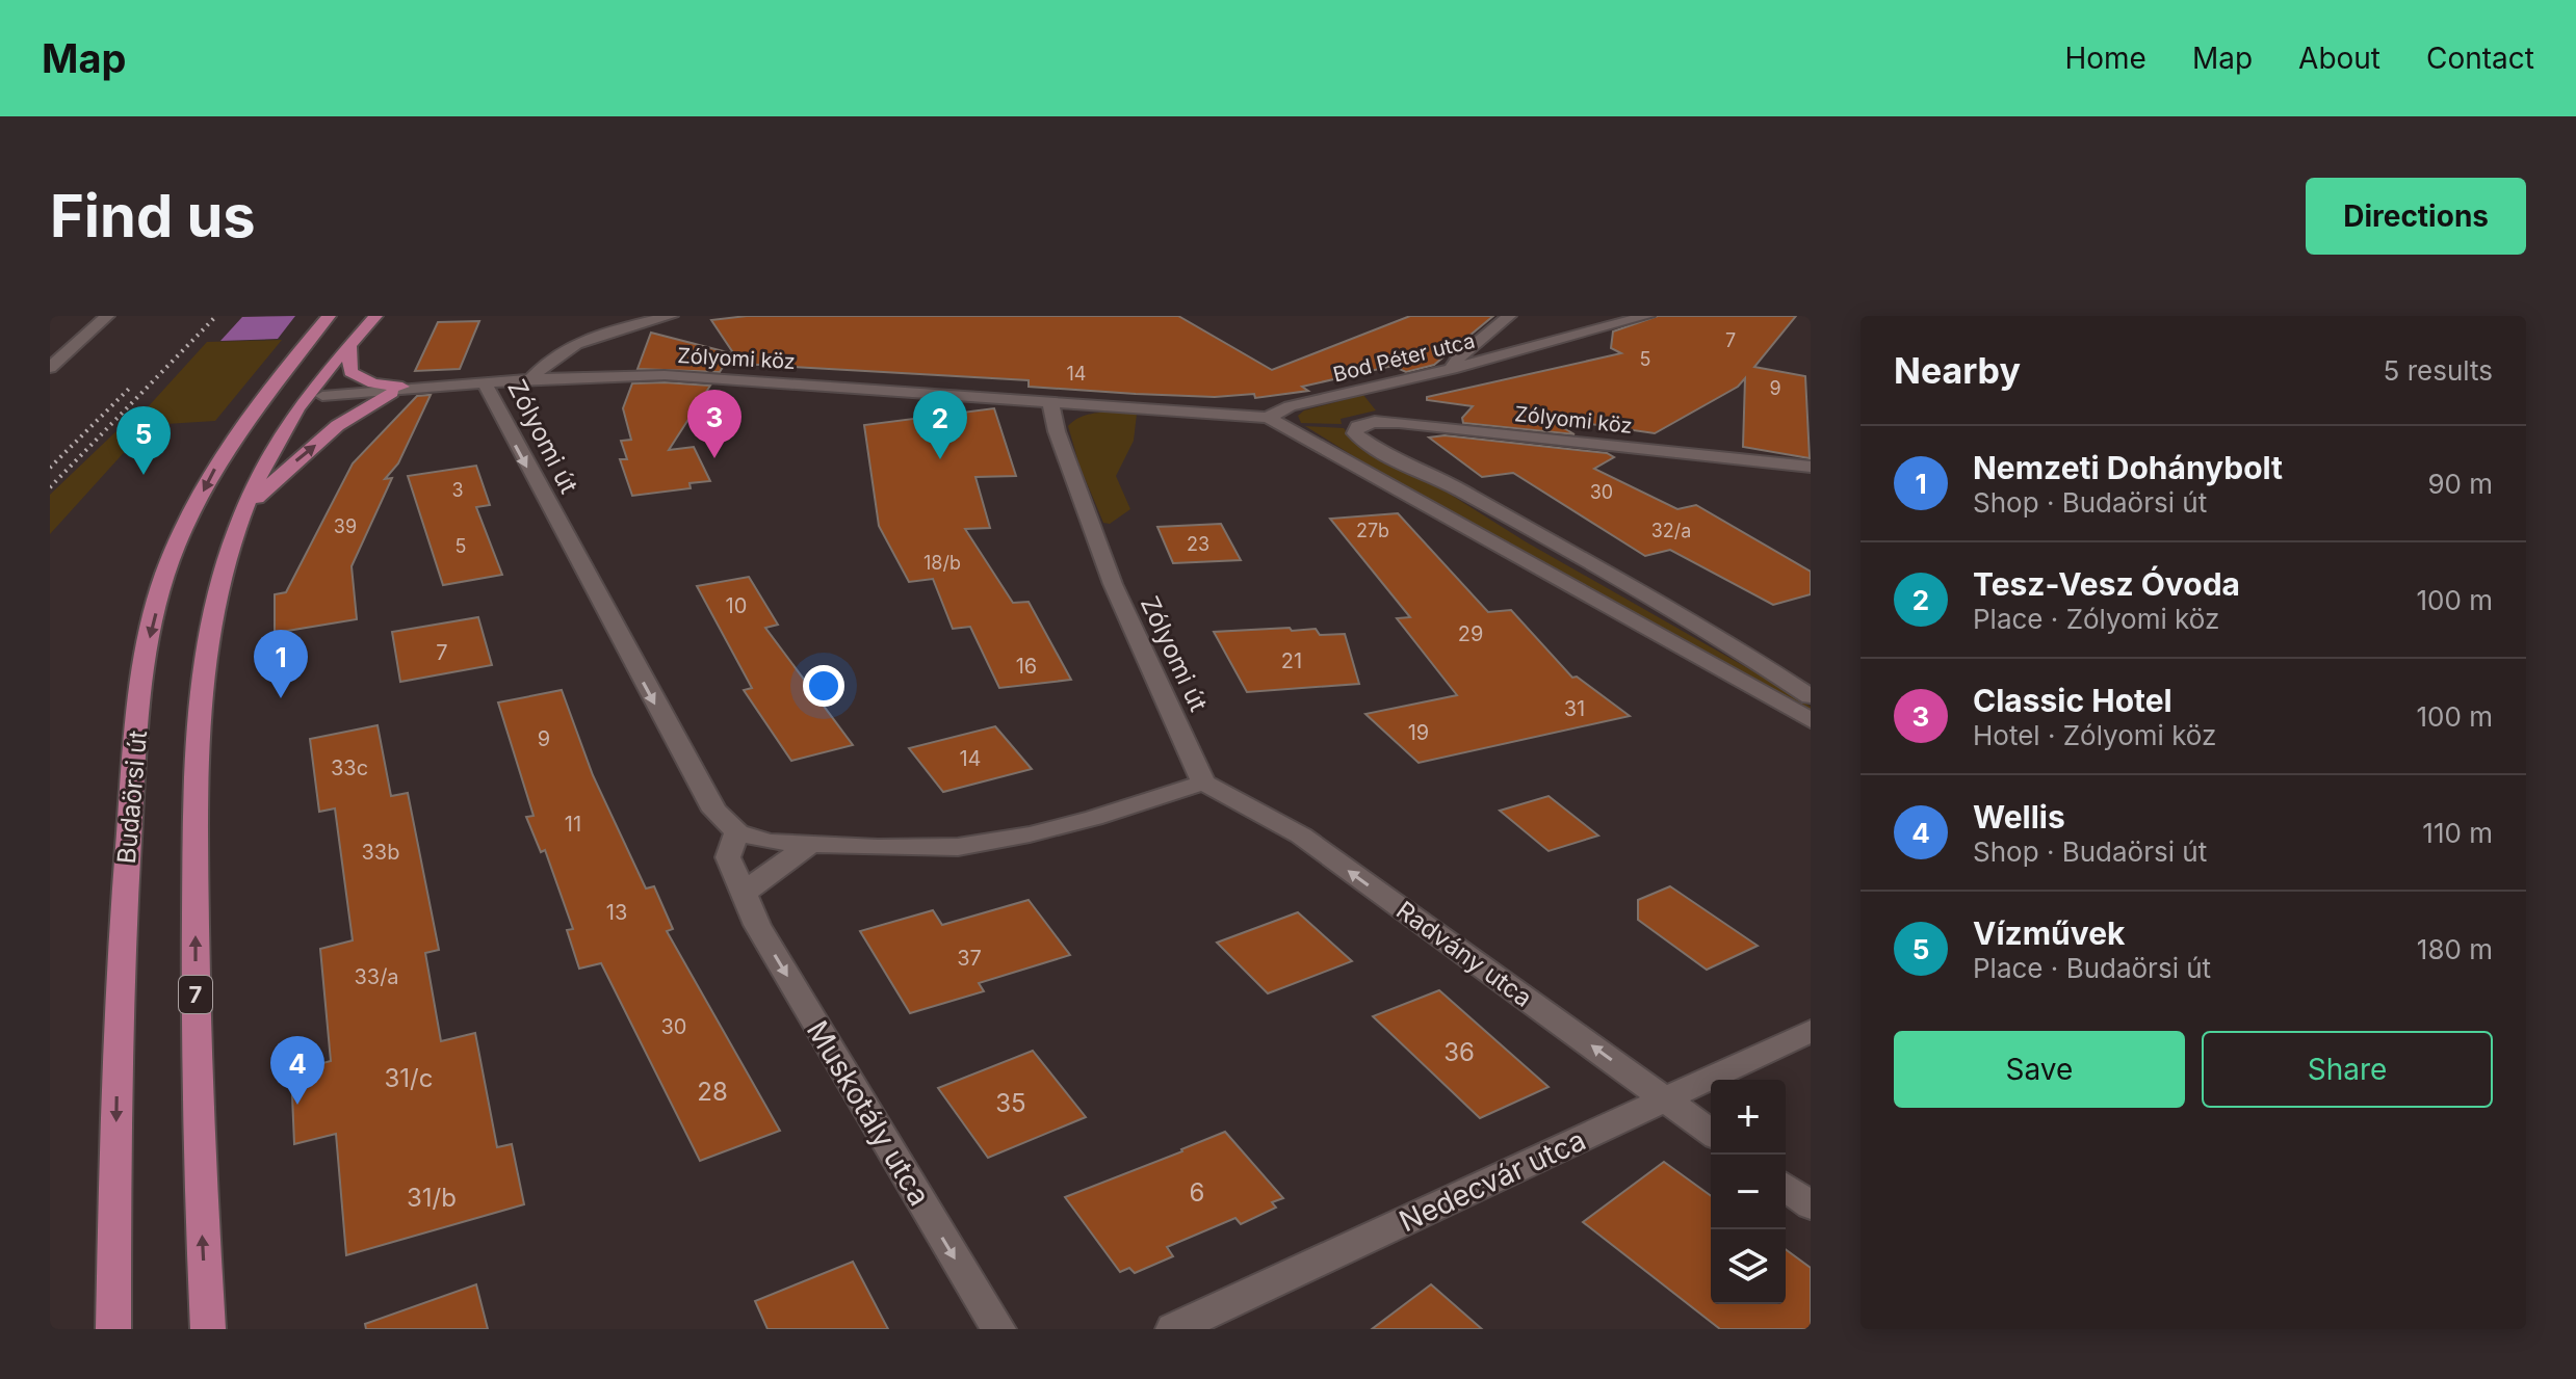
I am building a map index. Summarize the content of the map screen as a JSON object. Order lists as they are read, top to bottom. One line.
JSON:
{"streets":{"main road":["Budaörsi út","7"],"street":["Bod Péter utca","Zólyomi köz","Zólyomi út","Radvány utca","Muskotály utca","Nedecvár utca"]},"crossings":[["Zólyomi köz","Zólyomi út"],["Zólyomi köz","7"],["Zólyomi út","Radvány utca"],["Zólyomi út","Muskotály utca"],["Radvány utca","Nedecvár utca"]],"one_way":["Zólyomi út","Radvány utca","Muskotály utca"],"house_numbers":["7","5","14","9","3","30","39","27b","32/a","23","5","18/b","10","29","7","21","16","31","19","9","14","33c","11","33b","13","37","33/a","30","36","31/c","28","35","6","31/b"],"page":{"header":"Map","nav":["Home","Map","About","Contact"],"buttons":["Directions",["Save","Share"]],"title":"Find us","heading":["Nearby","5 results"],"pins":["3","2","5","1","4"],"list":[{"mark":"1","name":"Nemzeti Dohánybolt","note":"Shop · Budaörsi út","value":"90 m"},{"mark":"2","name":"Tesz-Vesz Óvoda","note":"Place · Zólyomi köz","value":"100 m"},{"mark":"3","name":"Classic Hotel","note":"Hotel · Zólyomi köz","value":"100 m"},{"mark":"4","name":"Wellis","note":"Shop · Budaörsi út","value":"110 m"},{"mark":"5","name":"Vízművek","note":"Place · Budaörsi út","value":"180 m"}],"map_buttons":["+","−"]}}
